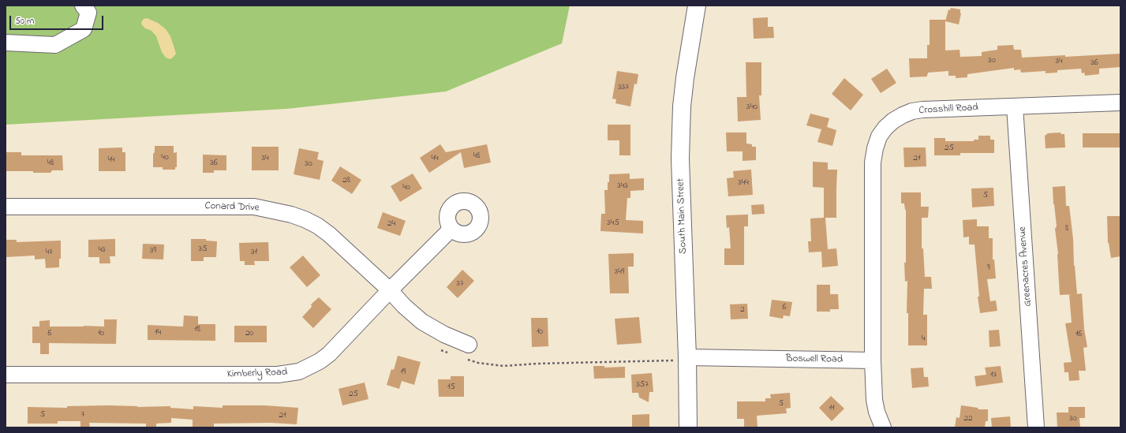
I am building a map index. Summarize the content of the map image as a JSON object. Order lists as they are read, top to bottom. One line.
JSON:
{"streets":{"main road":["South Main Street"],"street":["Crosshill Road","Conard Drive","Greenacres Avenue","Boswell Road","Kimberly Road"]},"crossings":[["Crosshill Road","Greenacres Avenue"],["Crosshill Road","Boswell Road"],["Conard Drive","Kimberly Road"],["South Main Street","Boswell Road"]],"house_numbers":["30","34","36","337","340","25","48","40","34","44","21","44","48","36","30","28","344","343","40","5","345","24","8","35","43","39","47","31","9","349","37","6","2","18","10","14","6","10","20","16","4","19","17","357","15","25","5","11","5","7","21","22","30"],"scale_bar":"50 m"}
